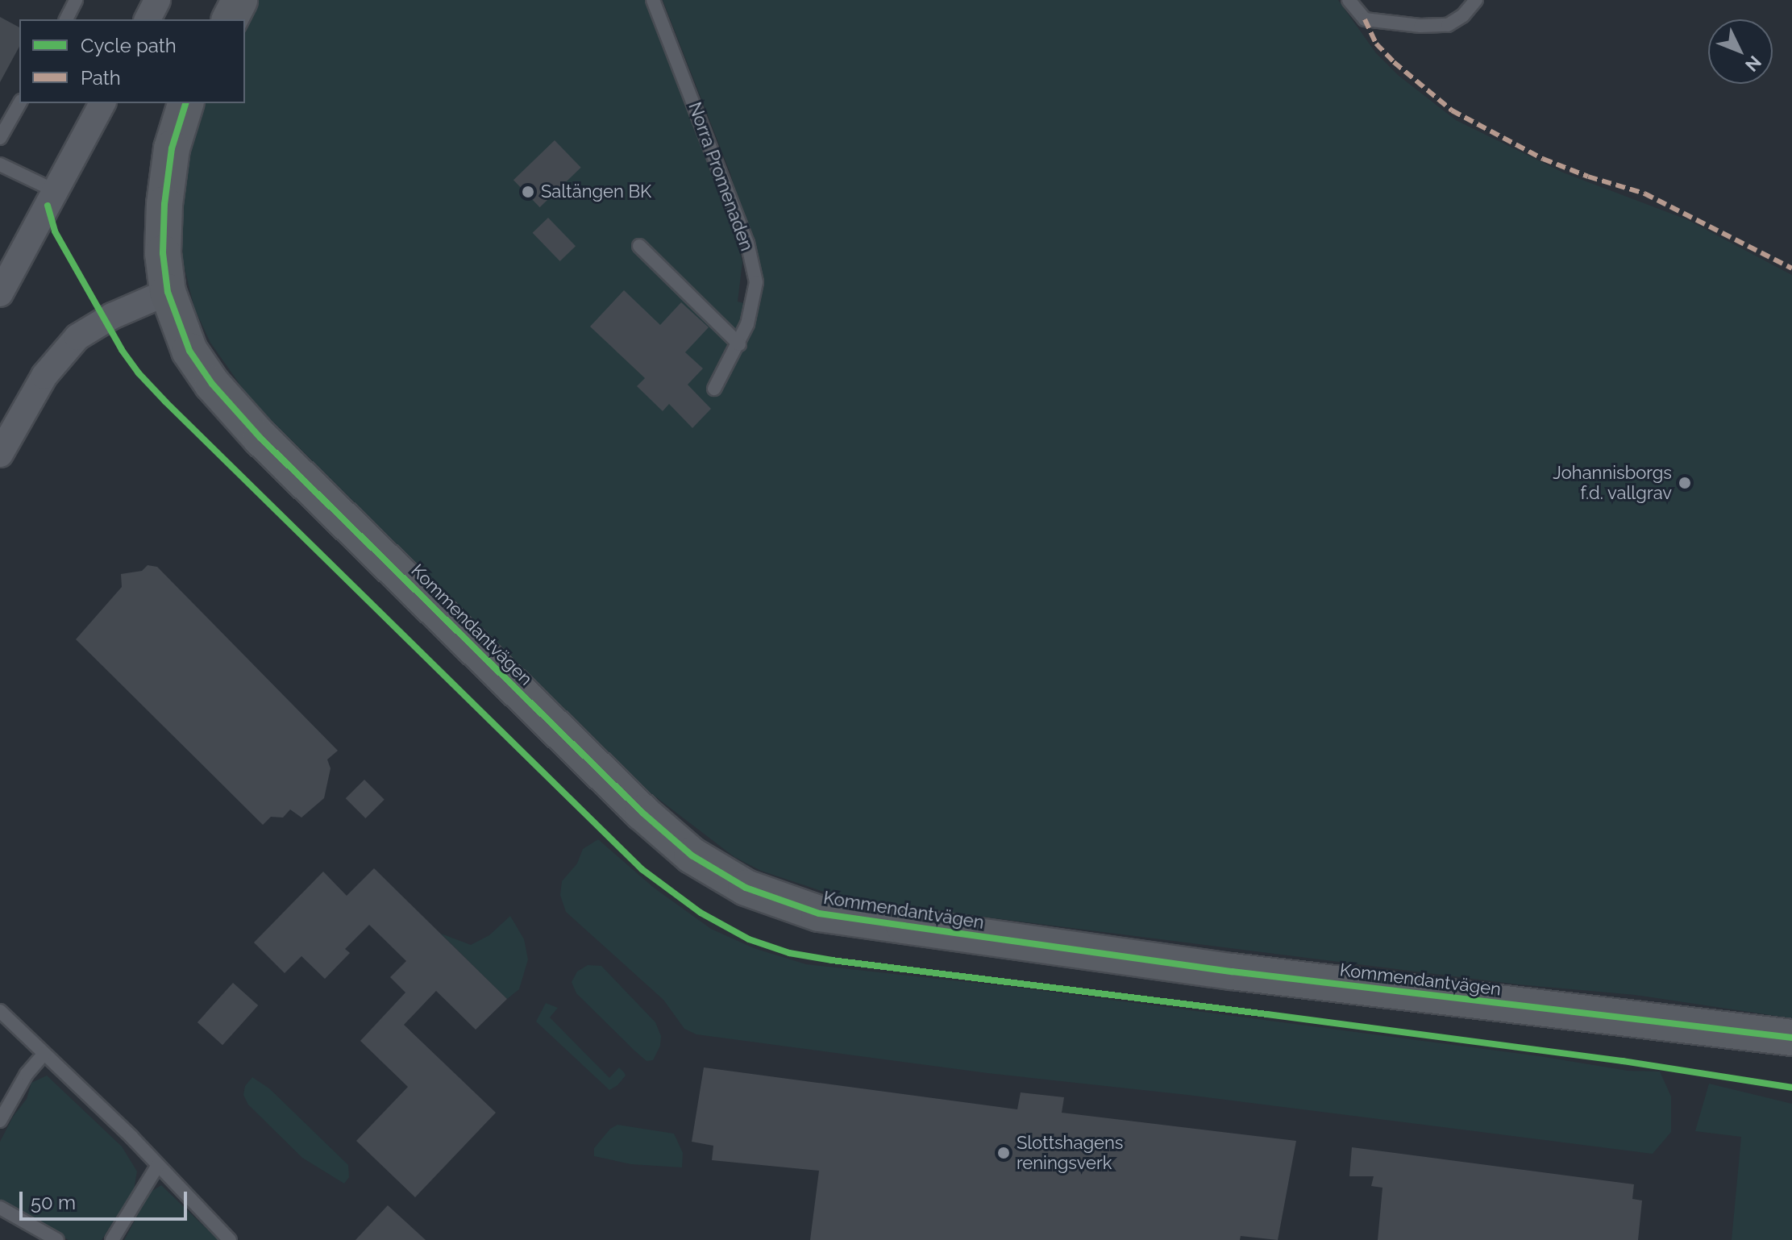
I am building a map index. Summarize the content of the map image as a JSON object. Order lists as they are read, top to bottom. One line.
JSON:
{"streets":{"street":["Kommendantvägen"],"lane":["Norra Promenaden"]},"places":["Saltängen BK","Johannisborgs f.d. vallgrav","Slottshagens reningsverk"],"legend":["Cycle path","Path"],"scale_bar":"50 m","north":"bottom right"}
